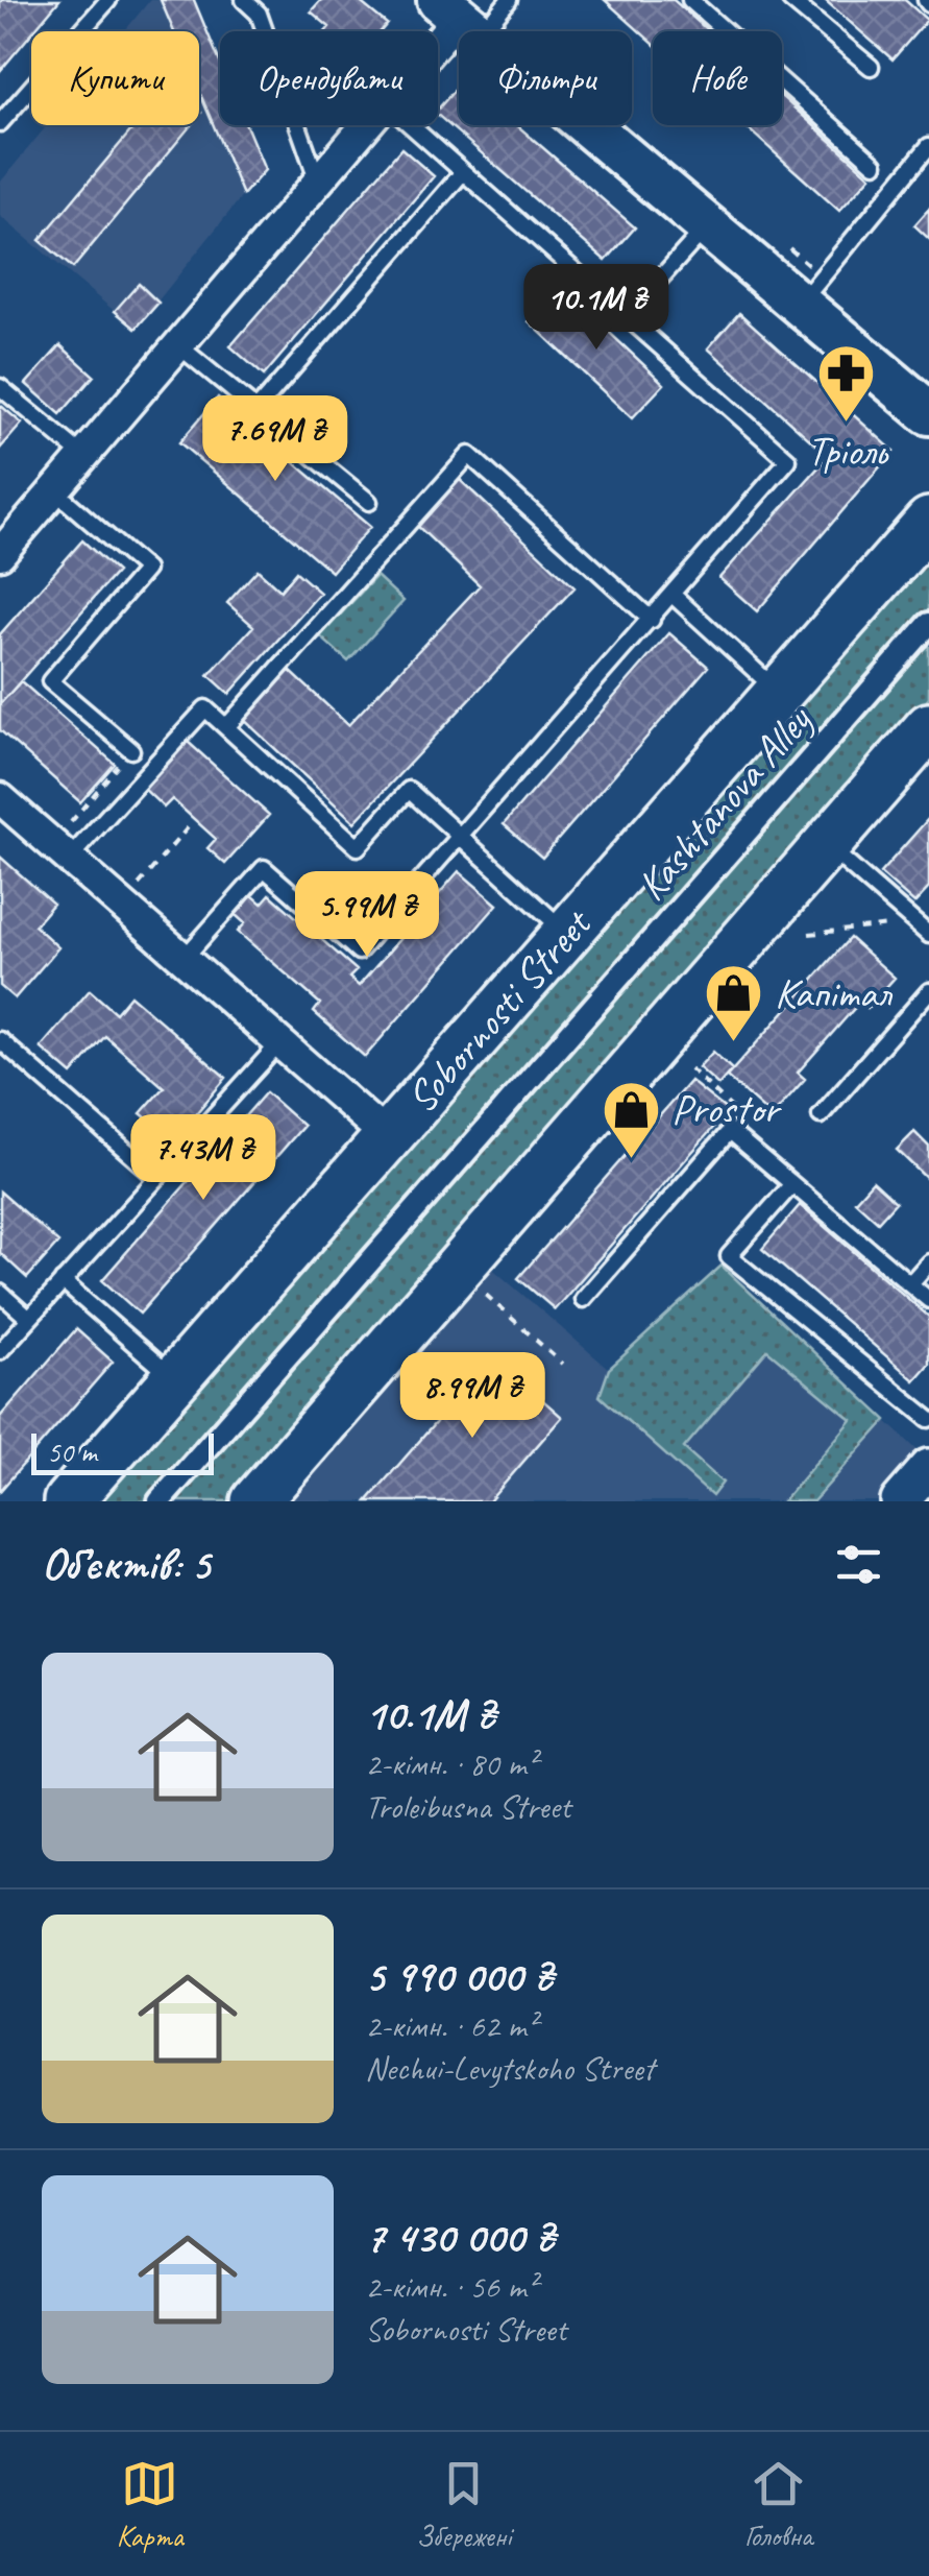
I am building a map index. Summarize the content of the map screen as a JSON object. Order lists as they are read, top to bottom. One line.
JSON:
{"streets":{"main road":["Sobornosti Street"],"street":["Kashtanova Alley"]},"places":{"pharmacy":["Тріоль"],"shop":["Капітал","Prostor"]},"scale_bar":"50 m","page":{"chip":["Купити","Орендувати","Фільтри","Нове"],"price":["10.1M ₴","7.69M ₴","5.99M ₴","7.43M ₴","8.99M ₴"],"scale":"50 m","heading":"Об’єктів: 5","list":[{"name":"10.1M ₴","note":"2-кімн. · 80 m² · Troleibusna Street"},{"name":"5 990 000 ₴","note":"2-кімн. · 62 m² · Nechui-Levytskoho Street"},{"name":"7 430 000 ₴","note":"2-кімн. · 56 m² · Sobornosti Street"}],"tabs":["Карта","Збережені","Головна"]}}
